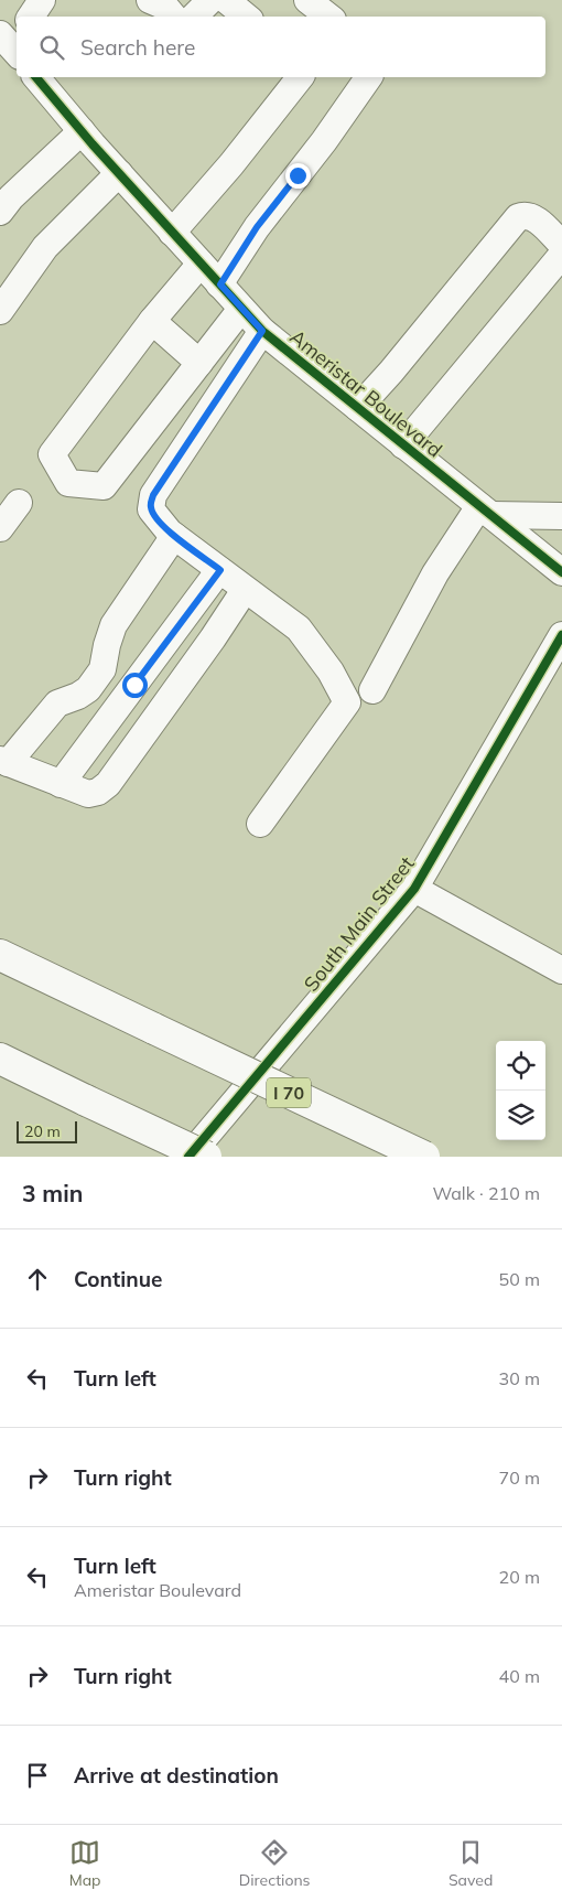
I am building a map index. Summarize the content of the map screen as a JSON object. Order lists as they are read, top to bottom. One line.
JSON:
{"streets":{"highway":["I 70"],"street":["Ameristar Boulevard","South Main Street"]},"scale_bar":"20 m","page":{"search":"Search here","scale":"20 m","heading":["3 min","Walk · 210 m"],"list":[["Continue","50 m"],["Turn left","30 m"],["Turn right","70 m"],["Turn left","Ameristar Boulevard","20 m"],["Turn right","40 m"],"Arrive at destination"],"nav":["Map","Directions","Saved"]}}
